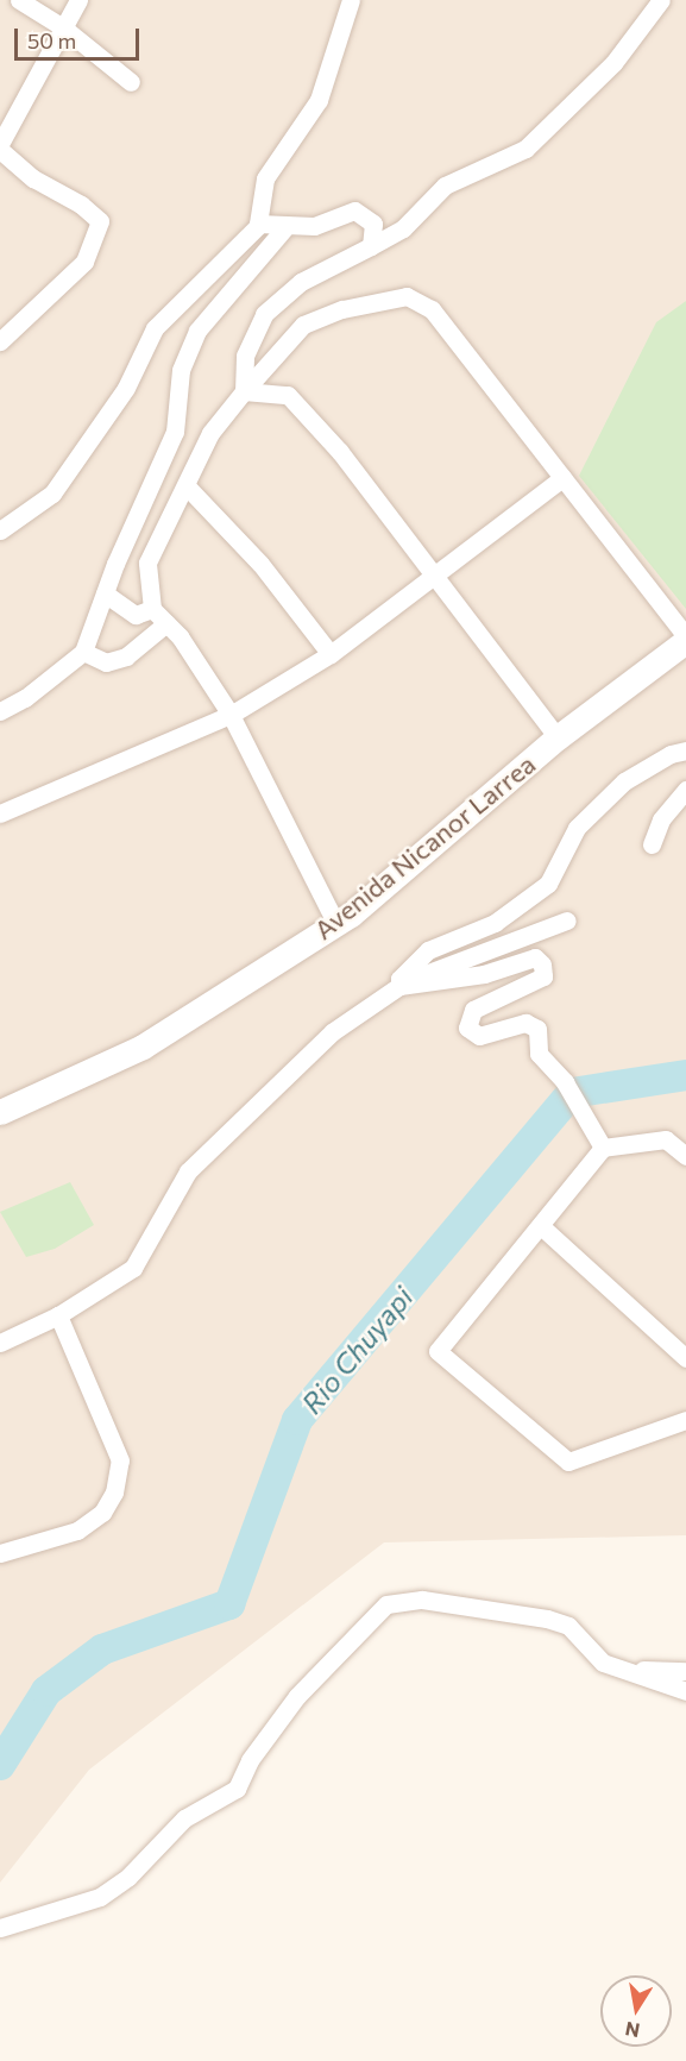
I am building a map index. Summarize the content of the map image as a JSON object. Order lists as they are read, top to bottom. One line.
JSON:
{"streets":{"main road":["Avenida Nicanor Larrea"]},"water":["Rio Chuyapi"],"scale_bar":"50 m","north":"bottom"}
